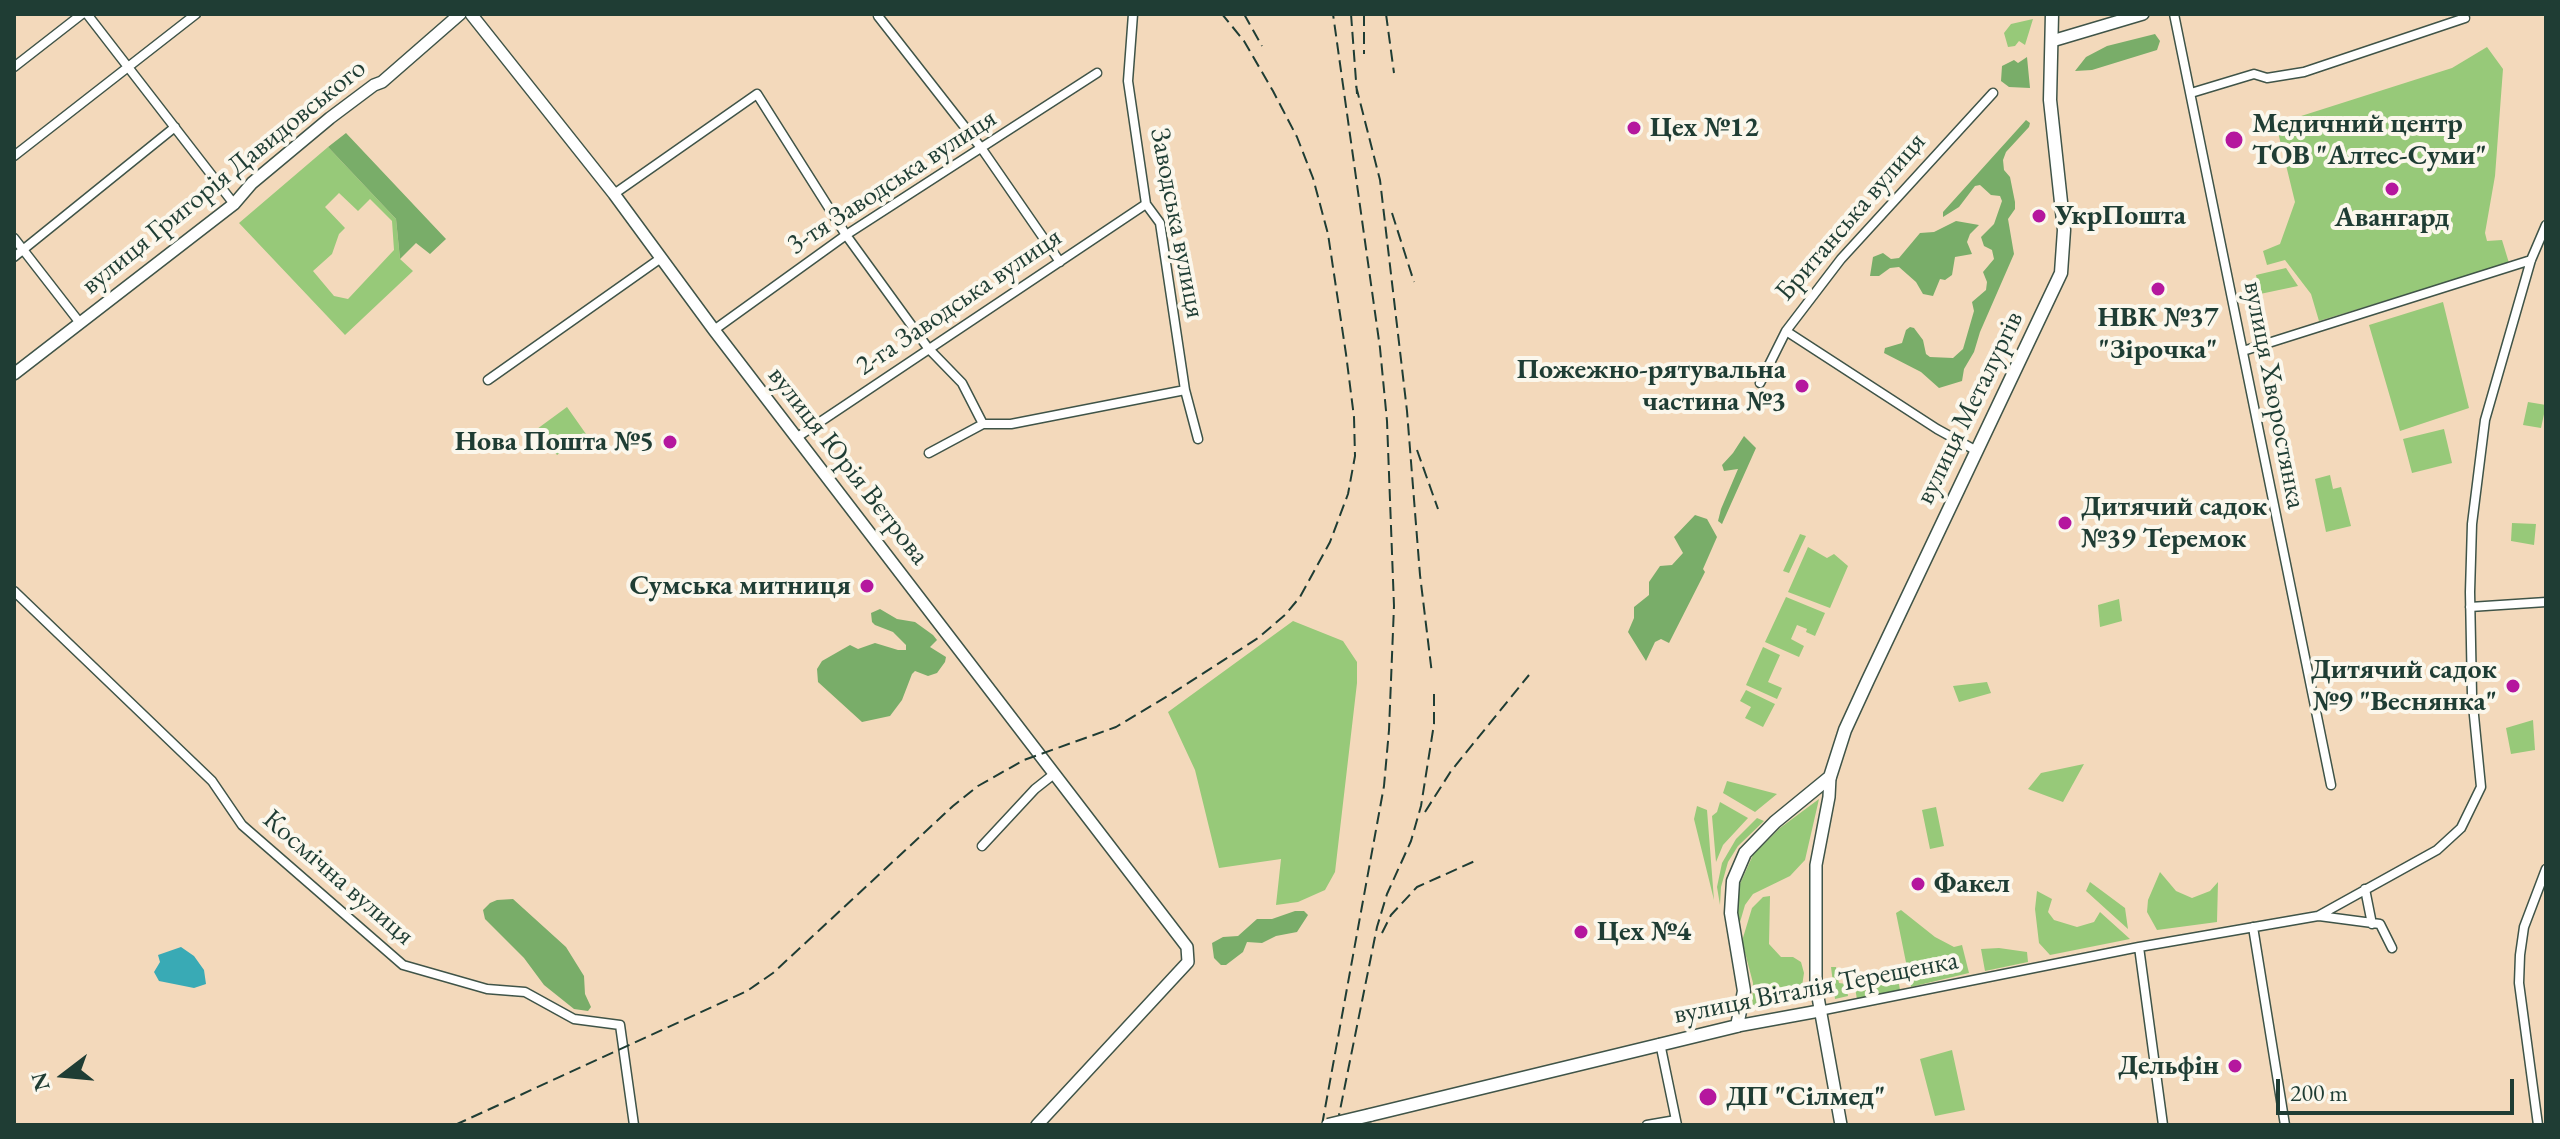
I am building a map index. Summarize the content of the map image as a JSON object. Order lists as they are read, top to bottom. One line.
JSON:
{"streets":{"main road":["вулиця Металургів","вулиця Віталія Терещенка"],"street":["вулиця Григорія Давидовського","3-тя Заводська вулиця","Британська вулиця","Заводська вулиця","2-га Заводська вулиця","вулиця Хворостянка","вулиця Юрія Вєтрова","Космічна вулиця"]},"crossings":[["3-тя Заводська вулиця","вулиця Юрія Вєтрова"],["Заводська вулиця","2-га Заводська вулиця"],["2-га Заводська вулиця","вулиця Юрія Вєтрова"],["вулиця Металургів","вулиця Віталія Терещенка"]],"places":["Цех №12","Медичний центр ТОВ \"Алтес-Суми\"","Авангард","УкрПошта","НВК №37 \"Зірочка\"","Пожежно-рятувальна частина №3","Нова Пошта №5","Дитячий садок №39 Теремок","Сумська митниця","Дитячий садок №9 \"Веснянка\"","Факел","Цех №4","Дельфін","ДП \"Сілмед\""],"scale_bar":"200 m","north":"left"}
